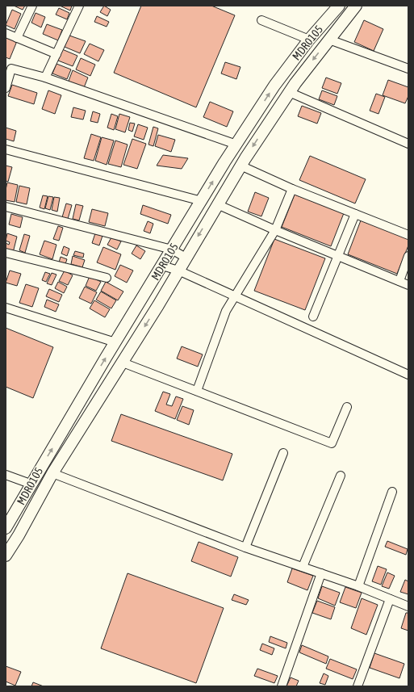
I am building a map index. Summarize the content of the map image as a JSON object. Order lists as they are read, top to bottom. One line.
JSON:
{"streets":{"main road":["MDR0105"]}}
